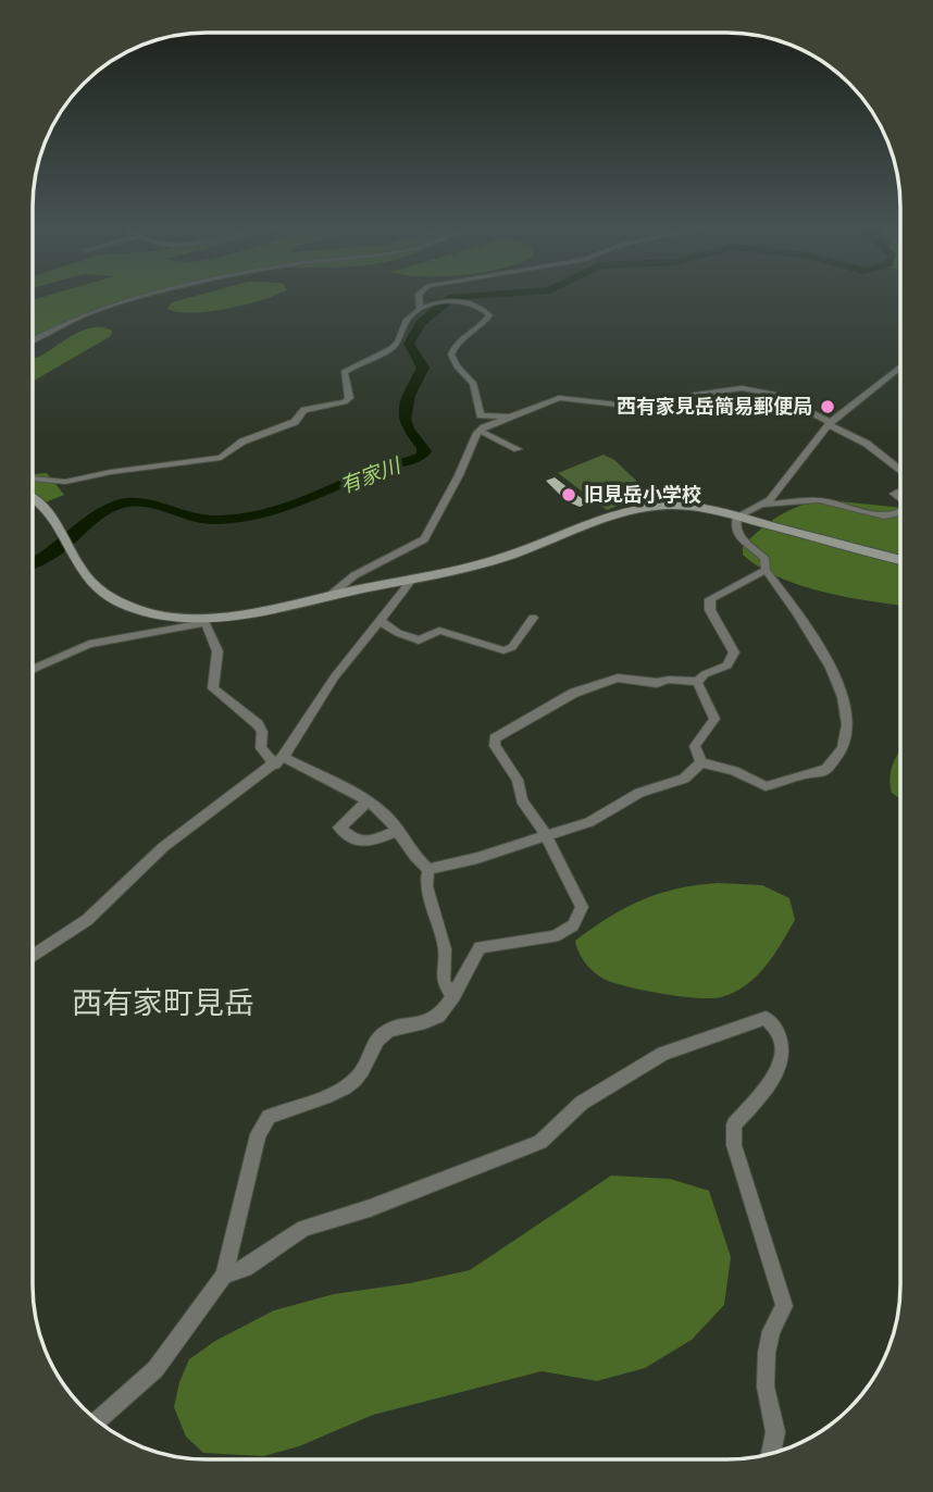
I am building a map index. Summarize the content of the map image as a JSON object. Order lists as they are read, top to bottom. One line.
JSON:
{"districts":["西有家町見岳"],"water":["有家川"],"places":["西有家見岳簡易郵便局","旧見岳小学校"]}
